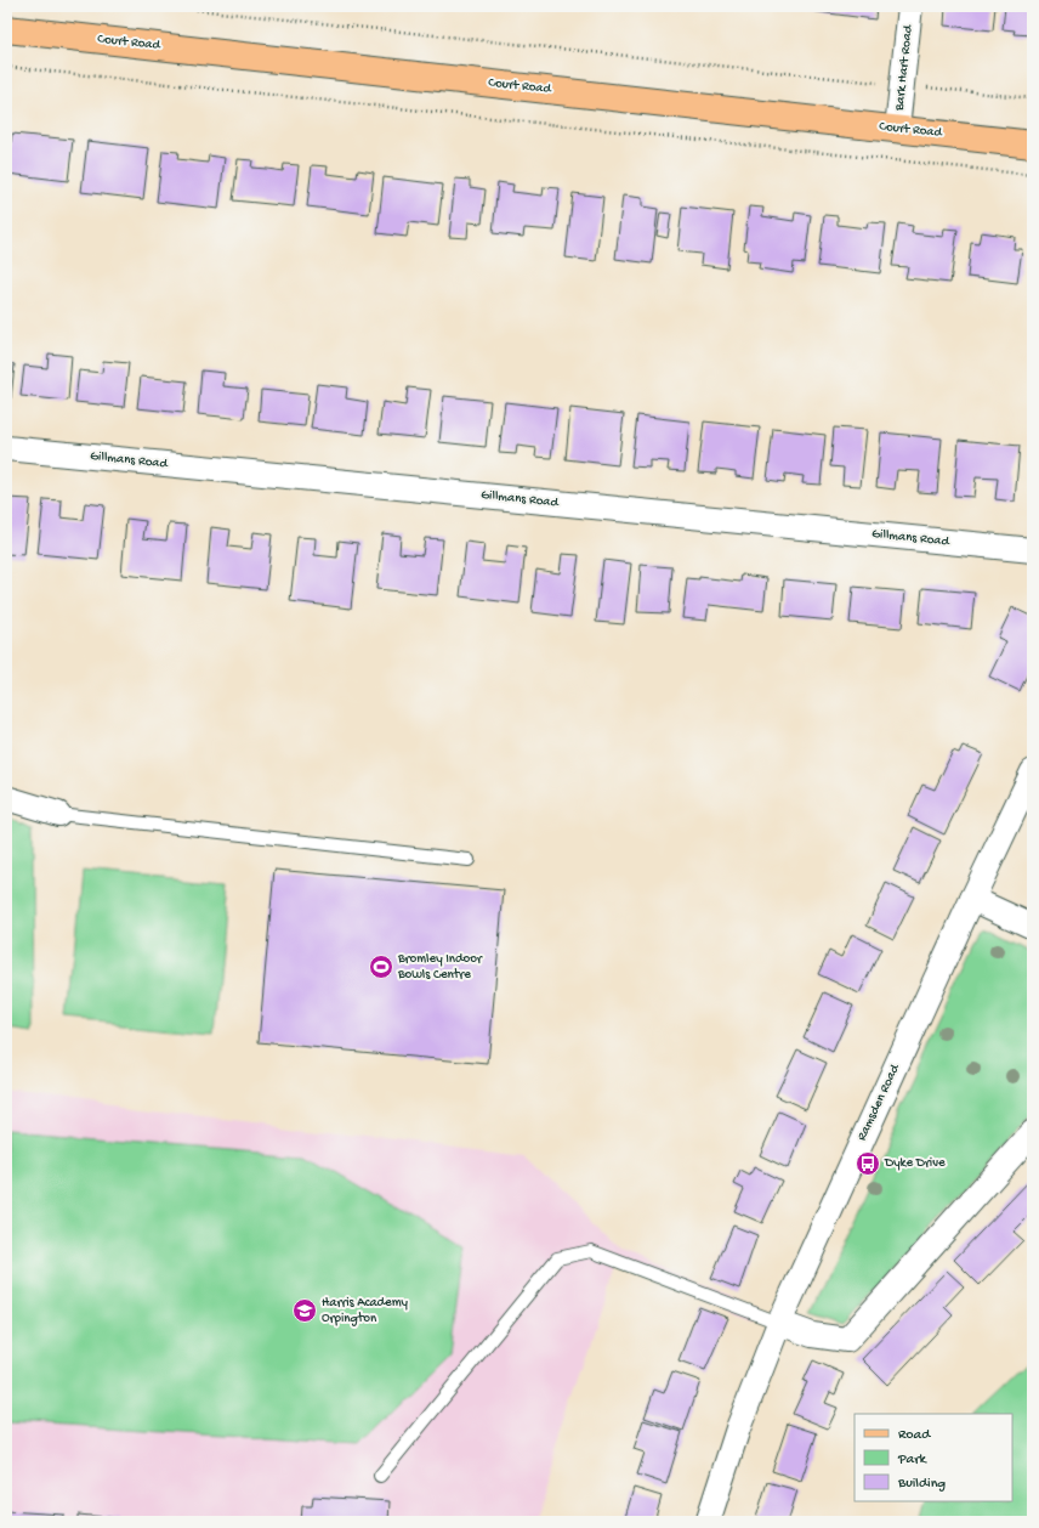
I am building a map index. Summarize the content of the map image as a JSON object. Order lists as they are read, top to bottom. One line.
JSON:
{"streets":{"main road":["Court Road"],"street":["Bark Hart Road","Gillmans Road","Ramsden Road"]},"crossings":[["Court Road","Bark Hart Road"]],"places":{"sports":["Bromley Indoor Bowls Centre"],"bus stop":["Dyke Drive"],"school or university":["Harris Academy Orpington"]},"legend":["Road","Park","Building"]}
